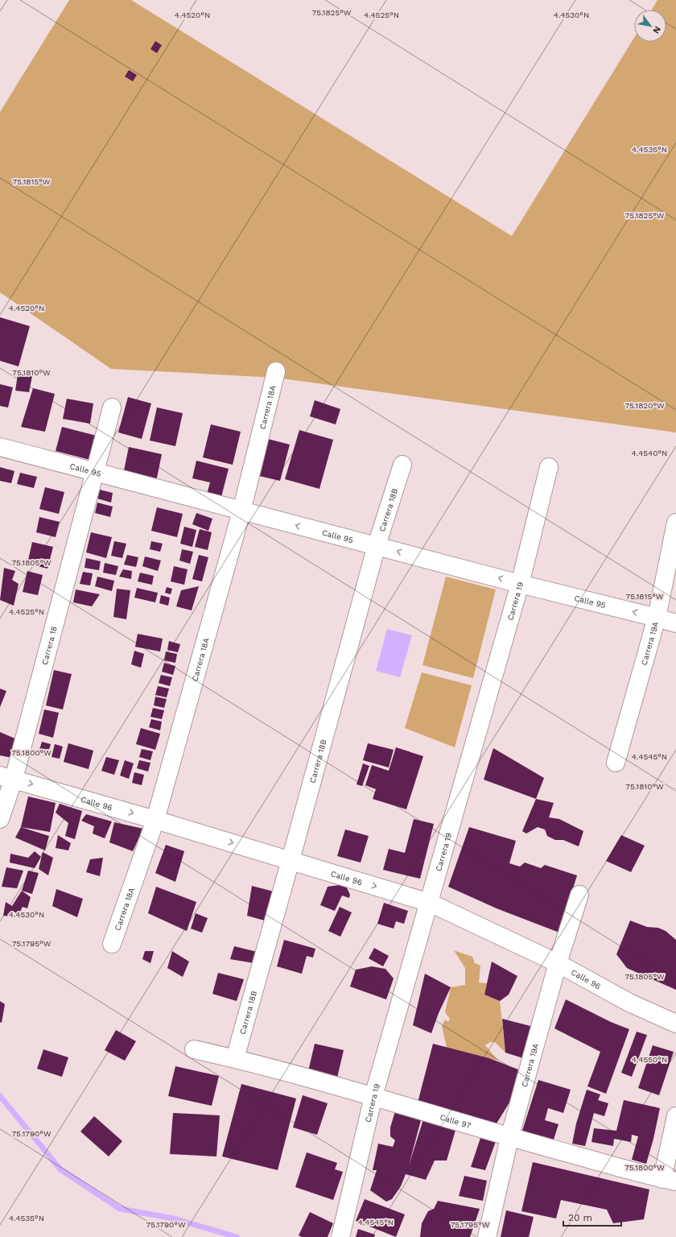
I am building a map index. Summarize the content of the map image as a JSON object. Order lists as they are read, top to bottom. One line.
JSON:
{"streets":{"street":["Carrera 18A","Calle 95","Carrera 18B","Carrera 19","Carrera 19A","Carrera 18","Calle 96","Calle 97"]},"crossings":[["Carrera 18A","Calle 95"],["Carrera 18A","Calle 96"],["Calle 95","Carrera 18B"],["Calle 95","Carrera 19"],["Calle 95","Carrera 19A"],["Calle 95","Carrera 18"],["Carrera 18B","Calle 96"],["Carrera 18B","Calle 97"],["Carrera 19","Calle 96"],["Carrera 19","Calle 97"],["Carrera 19A","Calle 96"],["Carrera 19A","Calle 97"],["Carrera 18","Calle 96"]],"one_way":["Calle 95","Calle 96"],"scale_bar":"20 m","north":"bottom right","coordinates":["75.1825°W","4.4520°N","4.4525°N","4.4530°N","4.4535°N","75.1815°W","75.1810°W","75.1820°W","4.4540°N","75.1805°W","75.1800°W","4.4545°N","75.1795°W","4.4550°N","75.1790°W"]}
